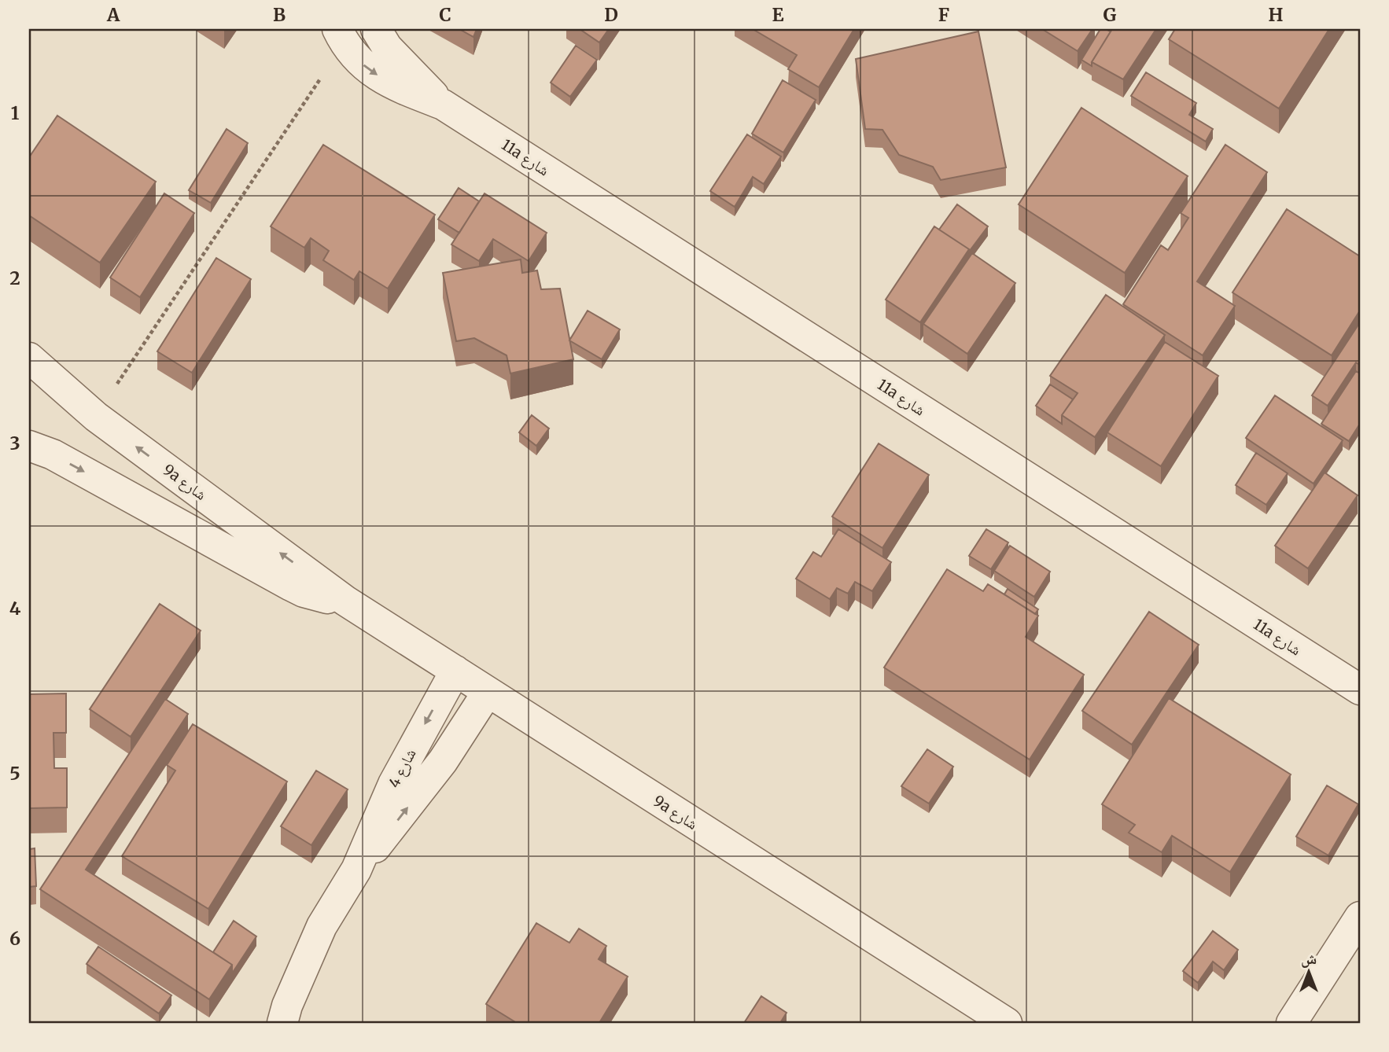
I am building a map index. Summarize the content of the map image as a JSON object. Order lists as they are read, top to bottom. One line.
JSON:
{"streets":{"street":["11a شارع","9a شارع","شارع 4"]},"crossings":[["9a شارع","شارع 4"]],"north":"top","grid":{"columns":["A","B","C","D","E","F","G","H"],"rows":["1","2","3","4","5","6"]}}
